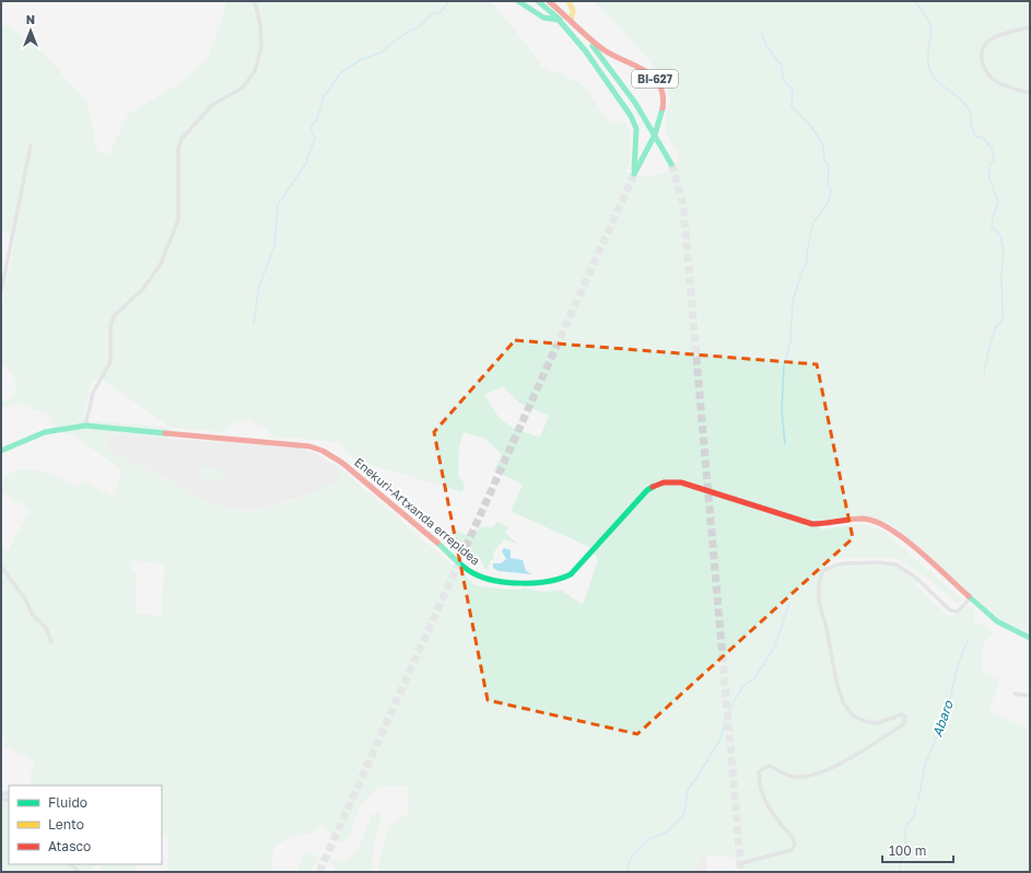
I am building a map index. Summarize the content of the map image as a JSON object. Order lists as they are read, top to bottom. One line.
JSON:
{"streets":{"main road":["BI-627","Enekuri-Artxanda errepidea"]},"water":["Abaro"],"legend":["Fluido","Lento","Atasco"],"scale_bar":"100 m","north":"top"}
